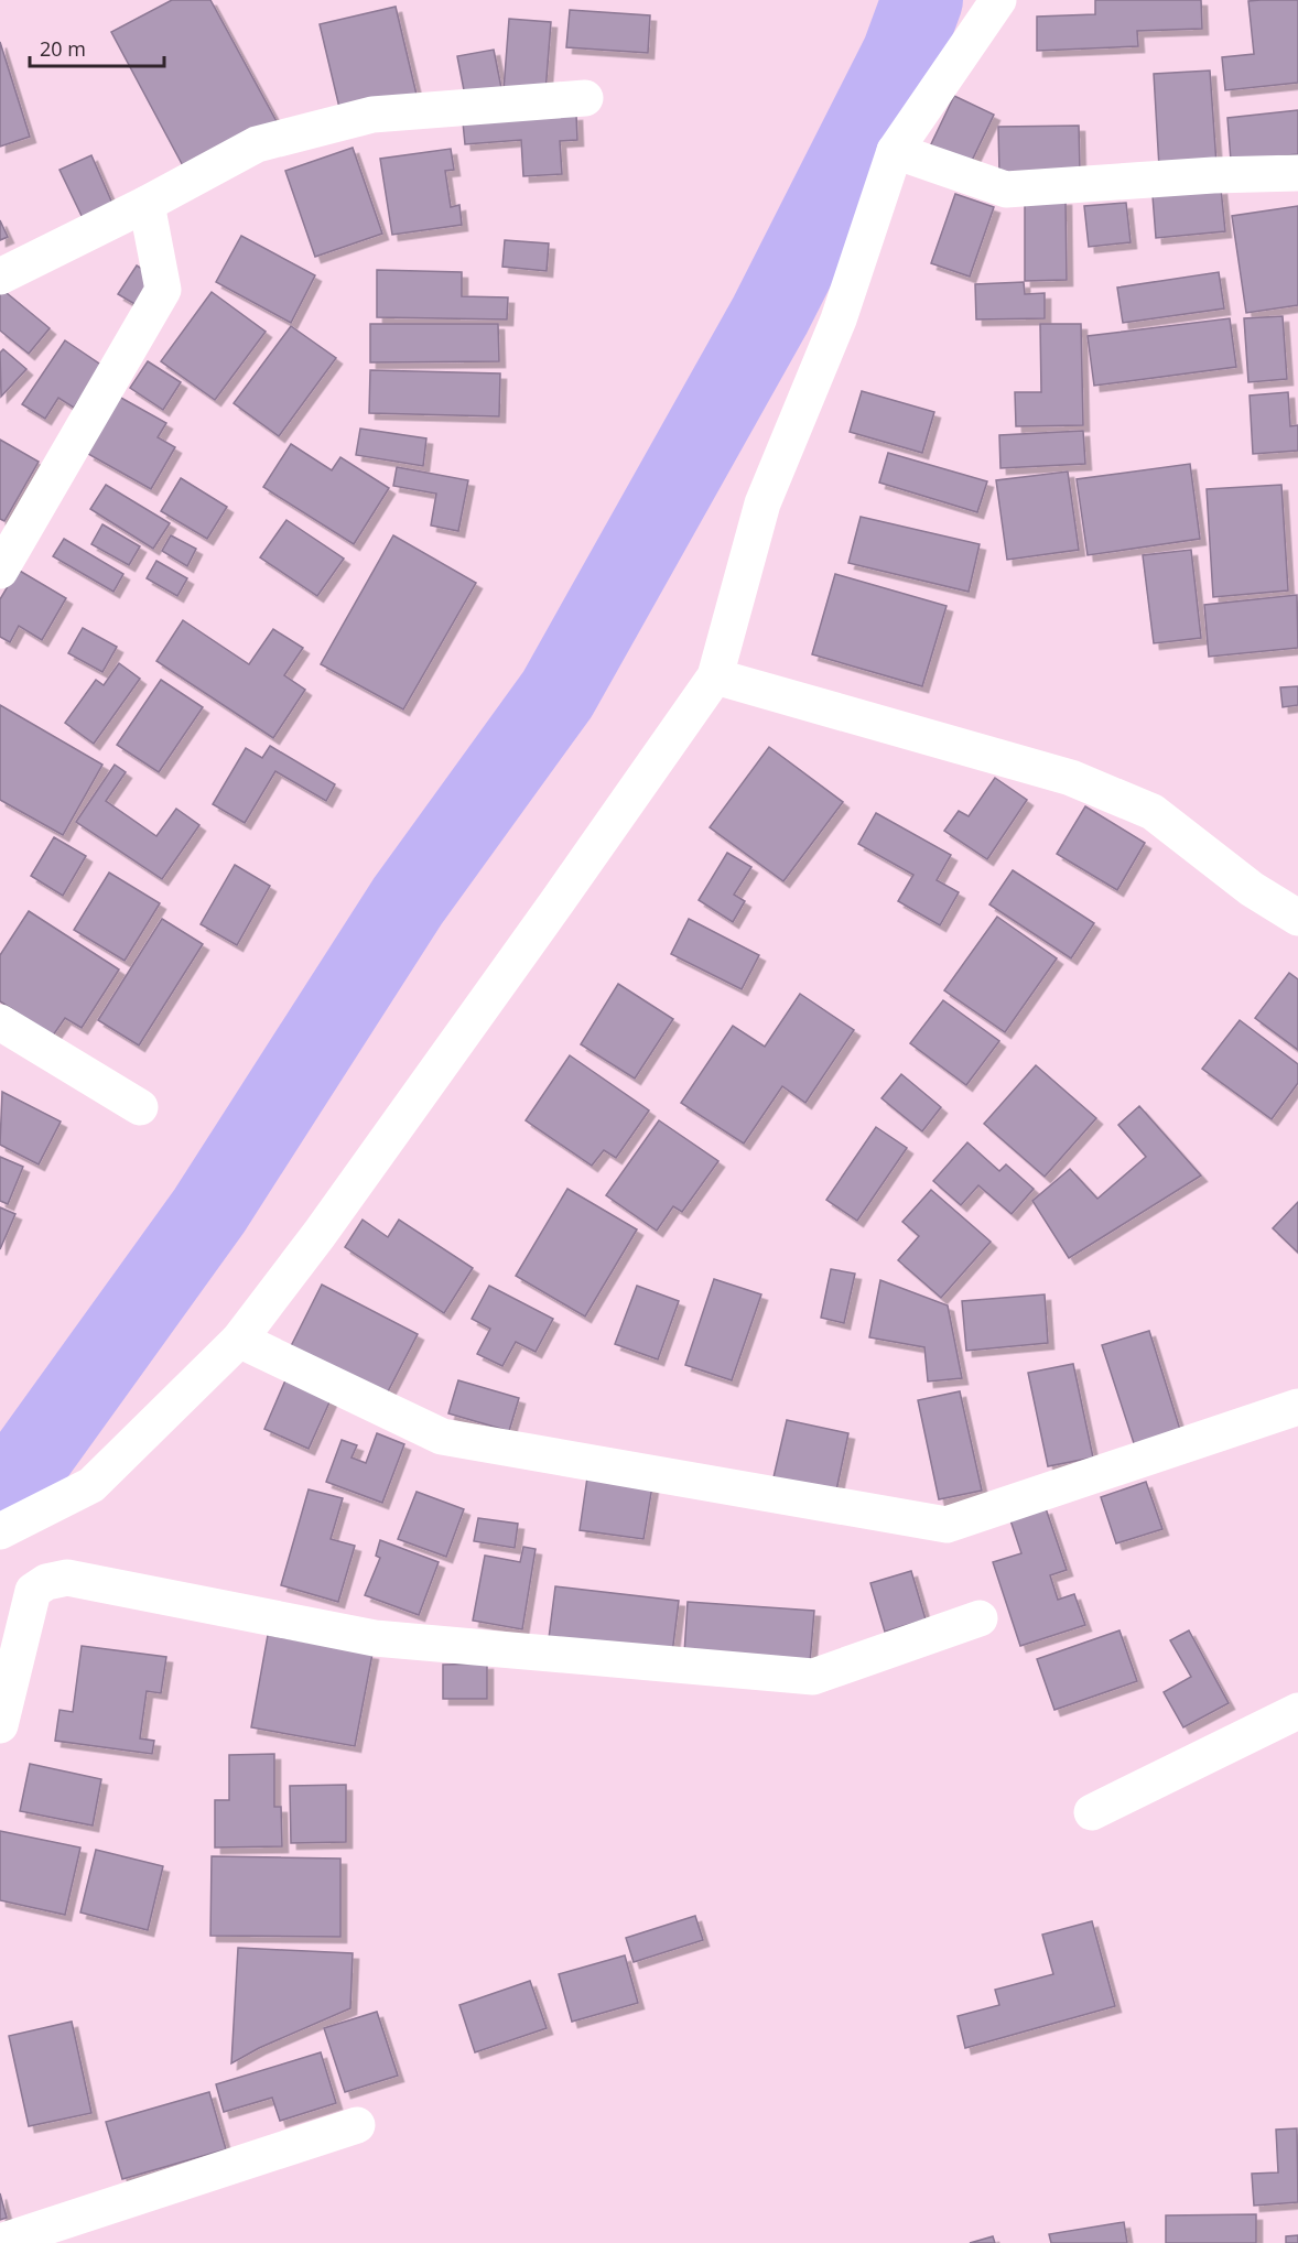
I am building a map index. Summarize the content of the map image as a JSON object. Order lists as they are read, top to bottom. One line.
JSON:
{"scale_bar":"20 m"}
